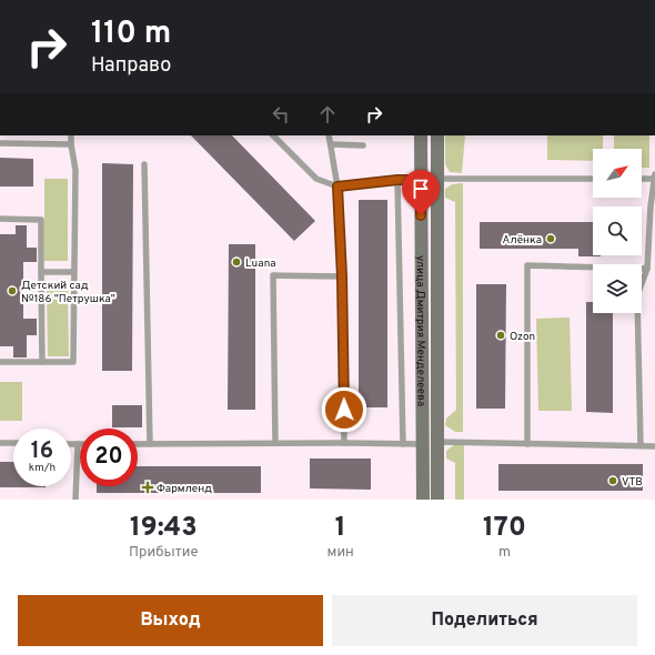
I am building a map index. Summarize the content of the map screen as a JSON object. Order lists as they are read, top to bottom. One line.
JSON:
{"streets":{"street":["улица Дмитрия Менделеева"]},"places":{"other":["Алёнка","Luana","Детский сад №186 \"Петрушка\"","Ozon","VTB"],"health":["Фармленд"]},"north":"top right","page":{"turn":["110 m","Направо"],"speed":"16 km/h","limit":"20","eta":["19:43","Прибытие","1","мин","170","m"],"buttons":["Выход","Поделиться"]}}
